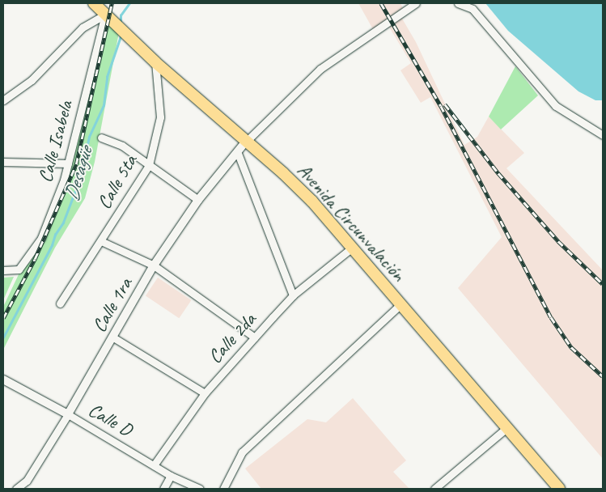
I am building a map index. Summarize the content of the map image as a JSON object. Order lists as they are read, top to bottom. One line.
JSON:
{"streets":{"highway":["Avenida Circunvalación"],"street":["Calle Isabela","Calle 5ta","Calle 1ra","Calle 2da","Calle D"]},"crossings":[["Calle Isabela","Avenida Circunvalación"],["Calle 5ta","Avenida Circunvalación"],["Avenida Circunvalación","Calle 1ra"],["Avenida Circunvalación","Calle 2da"],["Calle 1ra","Calle D"],["Calle 2da","Calle D"]],"water":["Desagüe"]}
